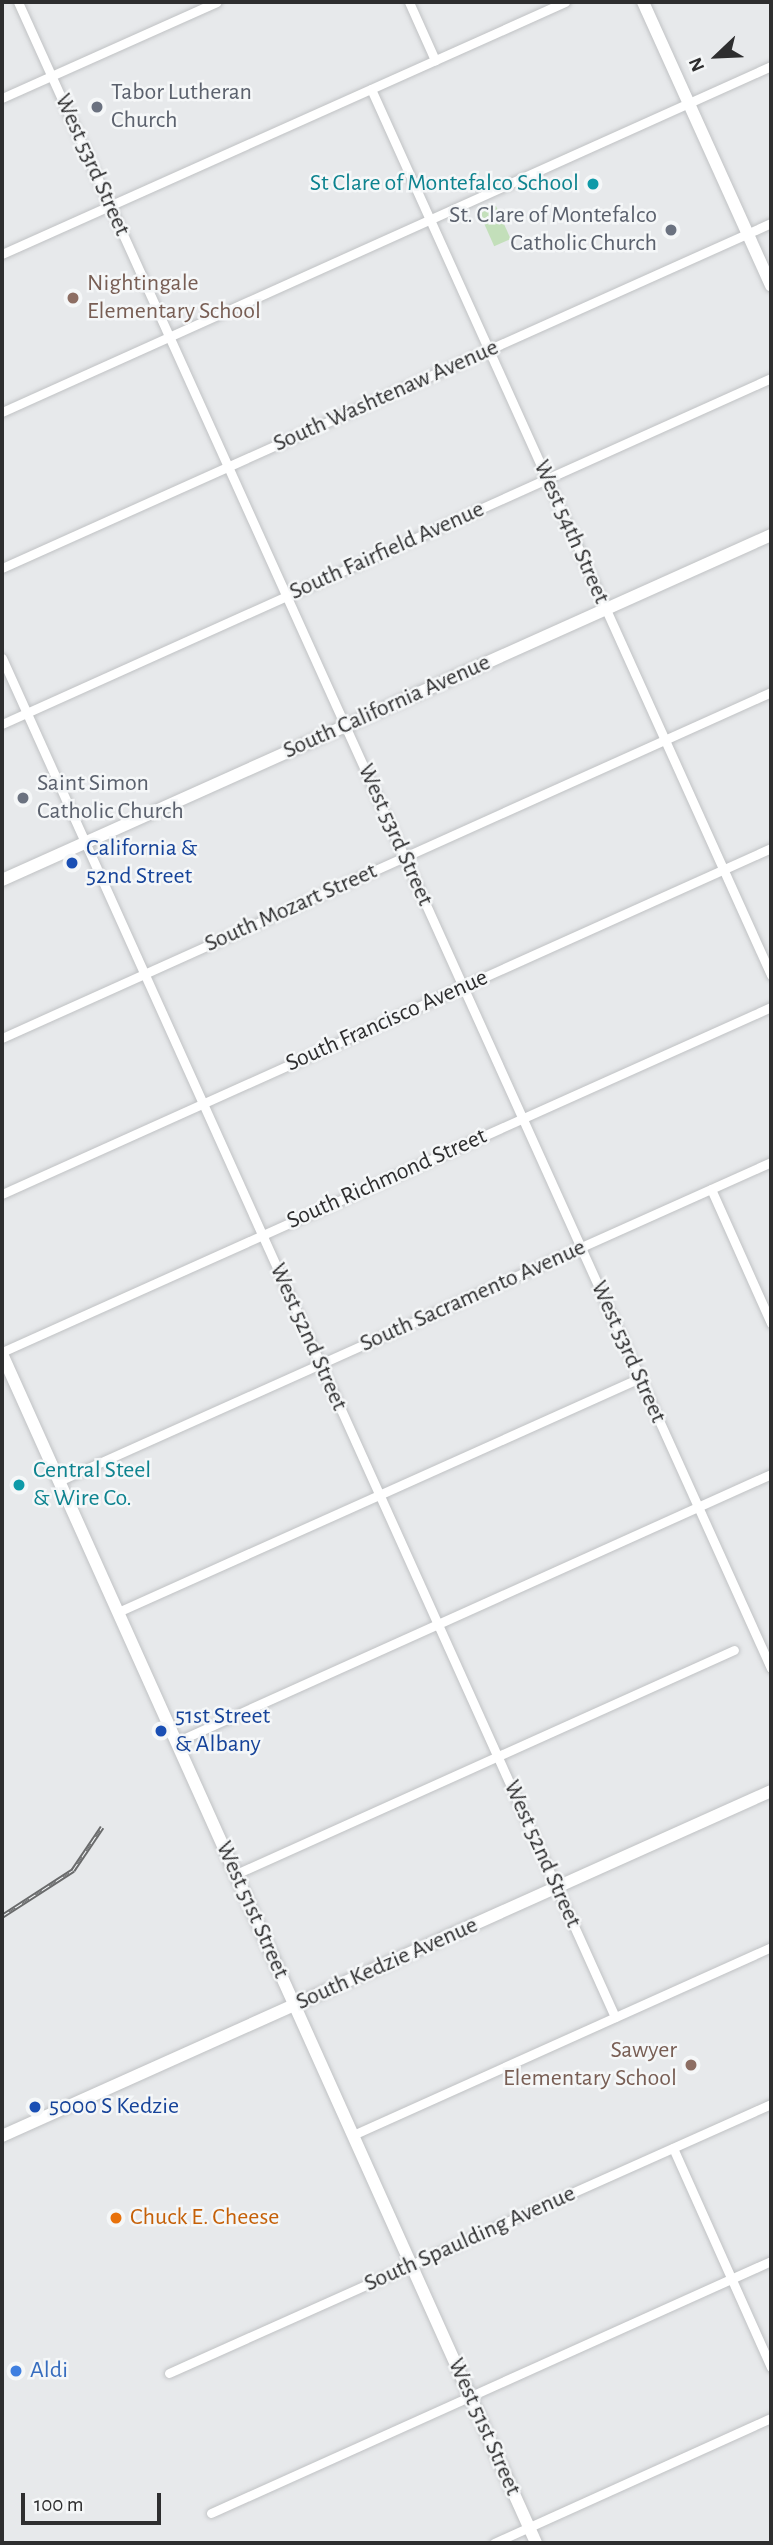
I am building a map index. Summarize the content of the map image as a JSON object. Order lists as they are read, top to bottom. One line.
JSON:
{"streets":{"street":["West 53rd Street","South Washtenaw Avenue","West 54th Street","South Fairfield Avenue","South California Avenue","South Mozart Street","South Francisco Avenue","South Richmond Street","South Sacramento Avenue","West 52nd Street","West 51st Street","South Kedzie Avenue","South Spaulding Avenue"]},"crossings":[["West 53rd Street","South Washtenaw Avenue"],["West 53rd Street","South Fairfield Avenue"],["West 53rd Street","South California Avenue"],["West 53rd Street","South Mozart Street"],["West 53rd Street","South Francisco Avenue"],["West 53rd Street","South Richmond Street"],["West 53rd Street","South Sacramento Avenue"],["South Washtenaw Avenue","West 54th Street"],["West 54th Street","South Fairfield Avenue"],["West 54th Street","South California Avenue"],["West 54th Street","South Mozart Street"],["West 54th Street","South Francisco Avenue"],["South Fairfield Avenue","West 52nd Street"],["South California Avenue","West 52nd Street"],["South Mozart Street","West 52nd Street"],["South Francisco Avenue","West 52nd Street"],["South Richmond Street","West 52nd Street"],["South Richmond Street","West 51st Street"],["South Sacramento Avenue","West 52nd Street"],["South Sacramento Avenue","West 51st Street"],["West 52nd Street","South Kedzie Avenue"],["West 51st Street","South Kedzie Avenue"],["West 51st Street","South Spaulding Avenue"]],"places":["Tabor Lutheran Church","St Clare of Montefalco School","St. Clare of Montefalco Catholic Church","Nightingale Elementary School","Saint Simon Catholic Church","California & 52nd Street","Central Steel & Wire Co.","51st Street & Albany","Sawyer Elementary School","5000 S Kedzie","Chuck E. Cheese","Aldi"],"scale_bar":"100 m","north":"bottom left"}
